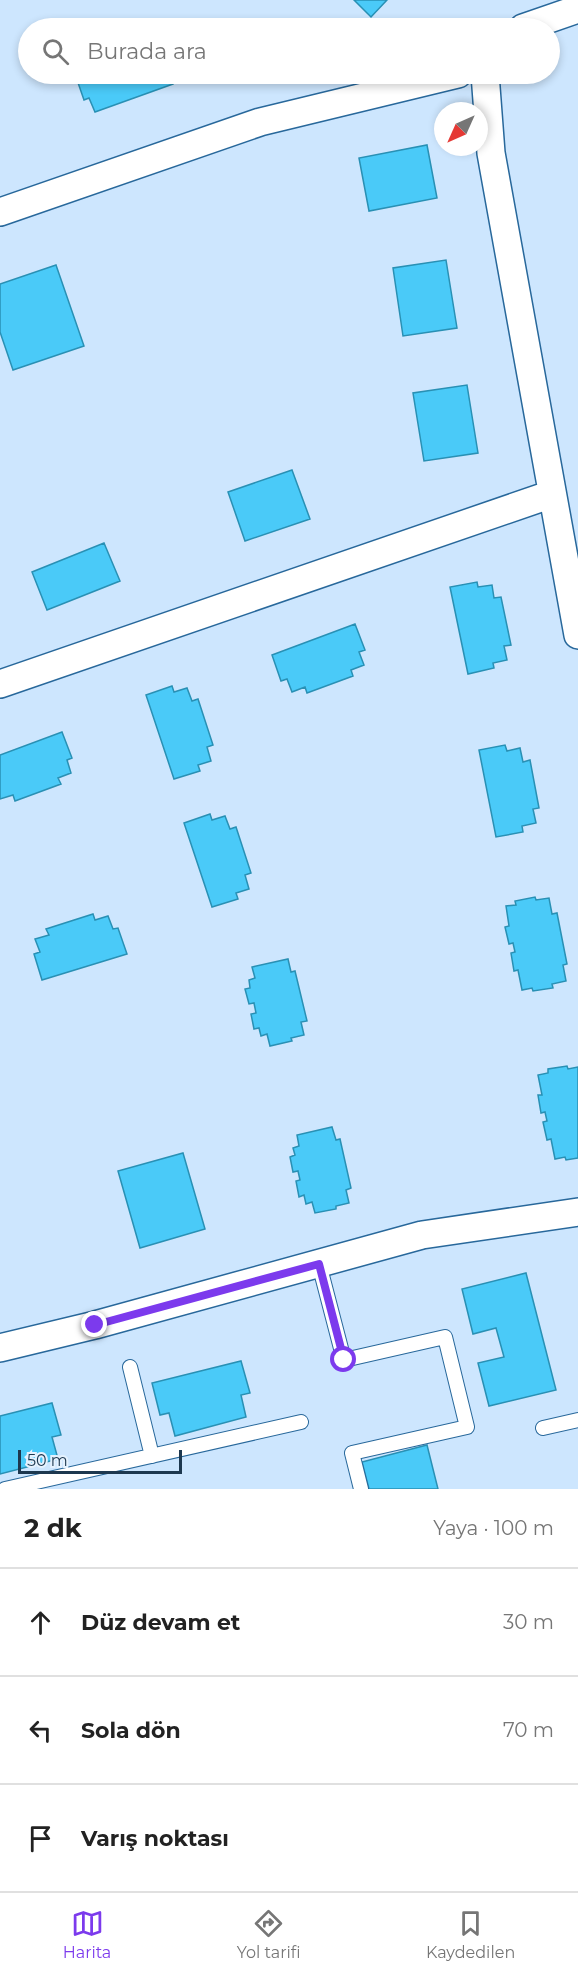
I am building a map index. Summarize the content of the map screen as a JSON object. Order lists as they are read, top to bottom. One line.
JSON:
{"scale_bar":"50 m","north":"bottom left","page":{"search":"Burada ara","scale":"50 m","heading":["2 dk","Yaya · 100 m"],"list":[["Düz devam et","30 m"],["Sola dön","70 m"],"Varış noktası"],"nav":["Harita","Yol tarifi","Kaydedilen"]}}
